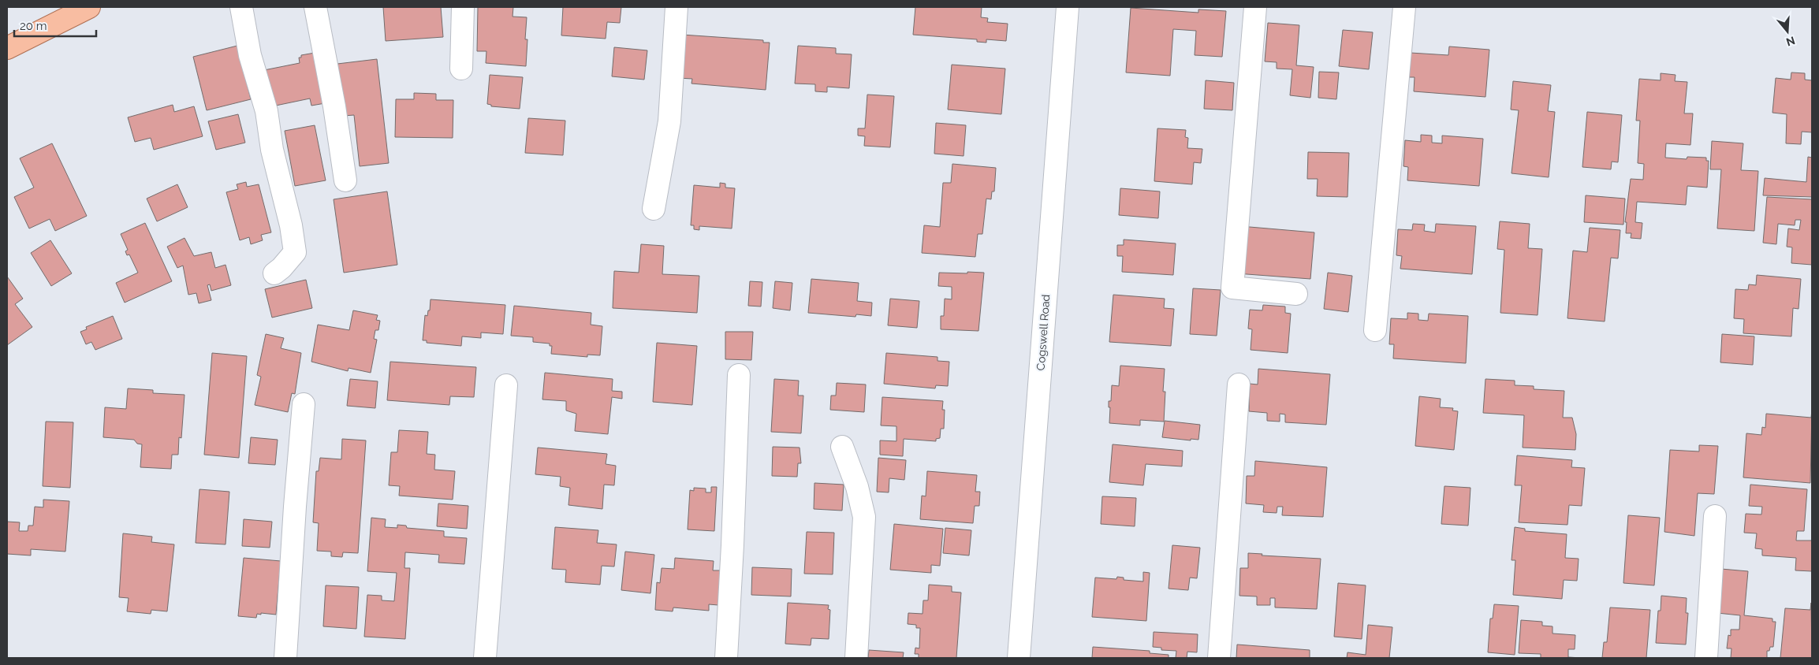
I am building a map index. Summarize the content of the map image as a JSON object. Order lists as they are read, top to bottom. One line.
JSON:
{"streets":{"street":["Cogswell Road"]},"scale_bar":"20 m","north":"bottom"}
